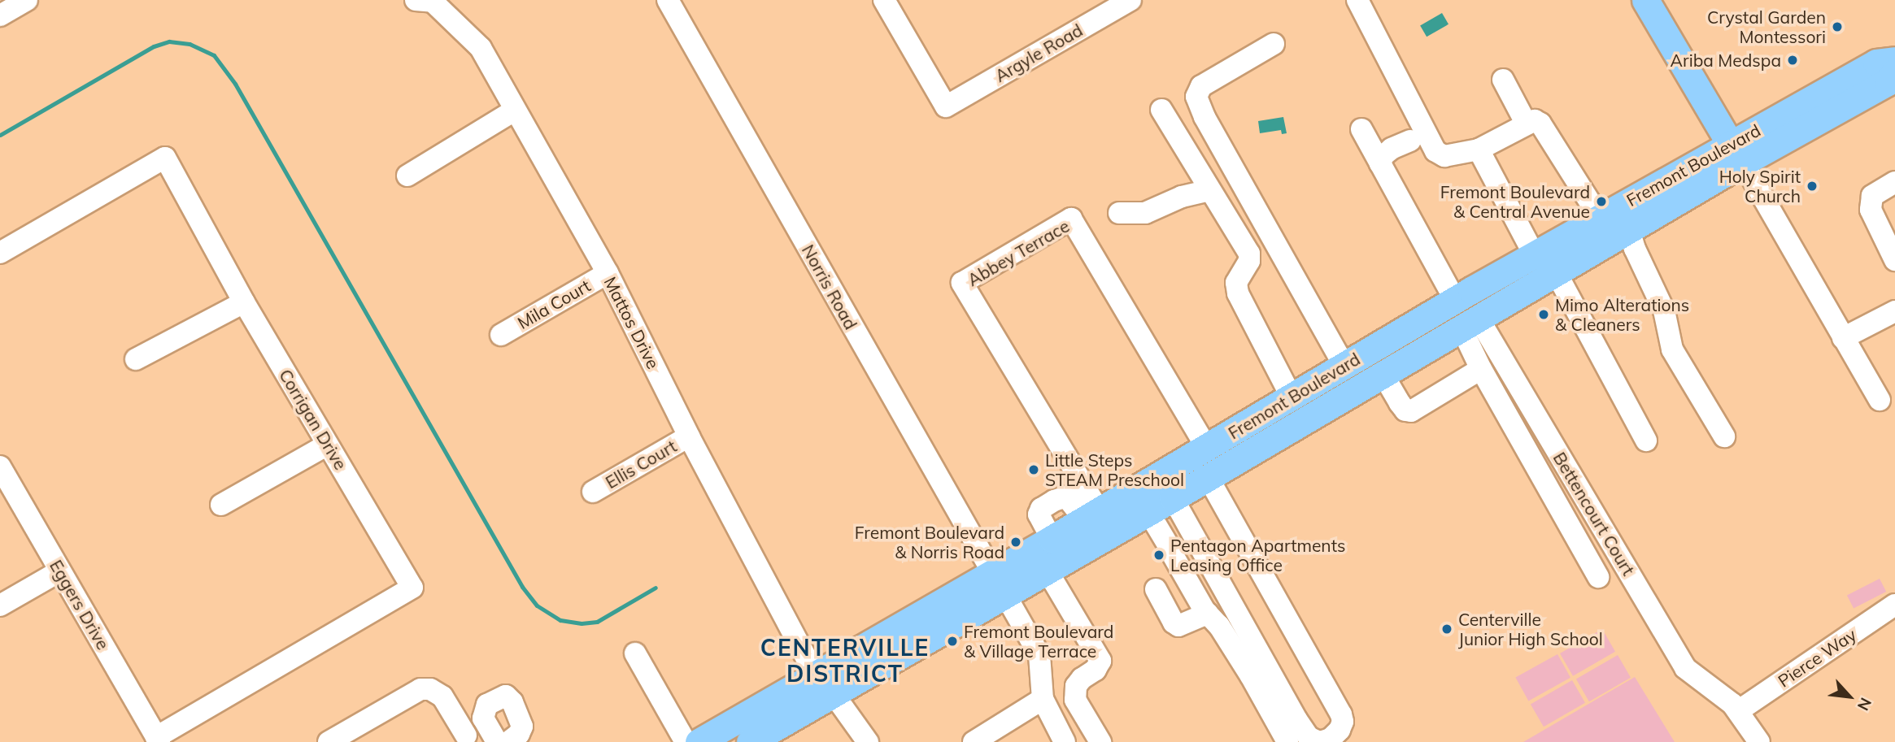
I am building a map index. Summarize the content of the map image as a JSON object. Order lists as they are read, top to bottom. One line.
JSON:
{"streets":{"main road":["Fremont Boulevard"],"street":["Argyle Road","Abbey Terrace","Norris Road","Mila Court","Mattos Drive","Corrigan Drive","Ellis Court","Bettencourt Court","Eggers Drive","Pierce Way"]},"crossings":[["Fremont Boulevard","Abbey Terrace"],["Fremont Boulevard","Norris Road"],["Fremont Boulevard","Mattos Drive"],["Fremont Boulevard","Bettencourt Court"],["Mila Court","Mattos Drive"],["Mattos Drive","Ellis Court"],["Corrigan Drive","Eggers Drive"],["Bettencourt Court","Pierce Way"]],"districts":["CENTERVILLE DISTRICT"],"places":["Crystal Garden Montessori","Ariba Medspa","Holy Spirit Church","Fremont Boulevard & Central Avenue","Mimo Alterations & Cleaners","Little Steps STEAM Preschool","Fremont Boulevard & Norris Road","Pentagon Apartments Leasing Office","Centerville Junior High School","Fremont Boulevard & Village Terrace"],"north":"bottom right"}
